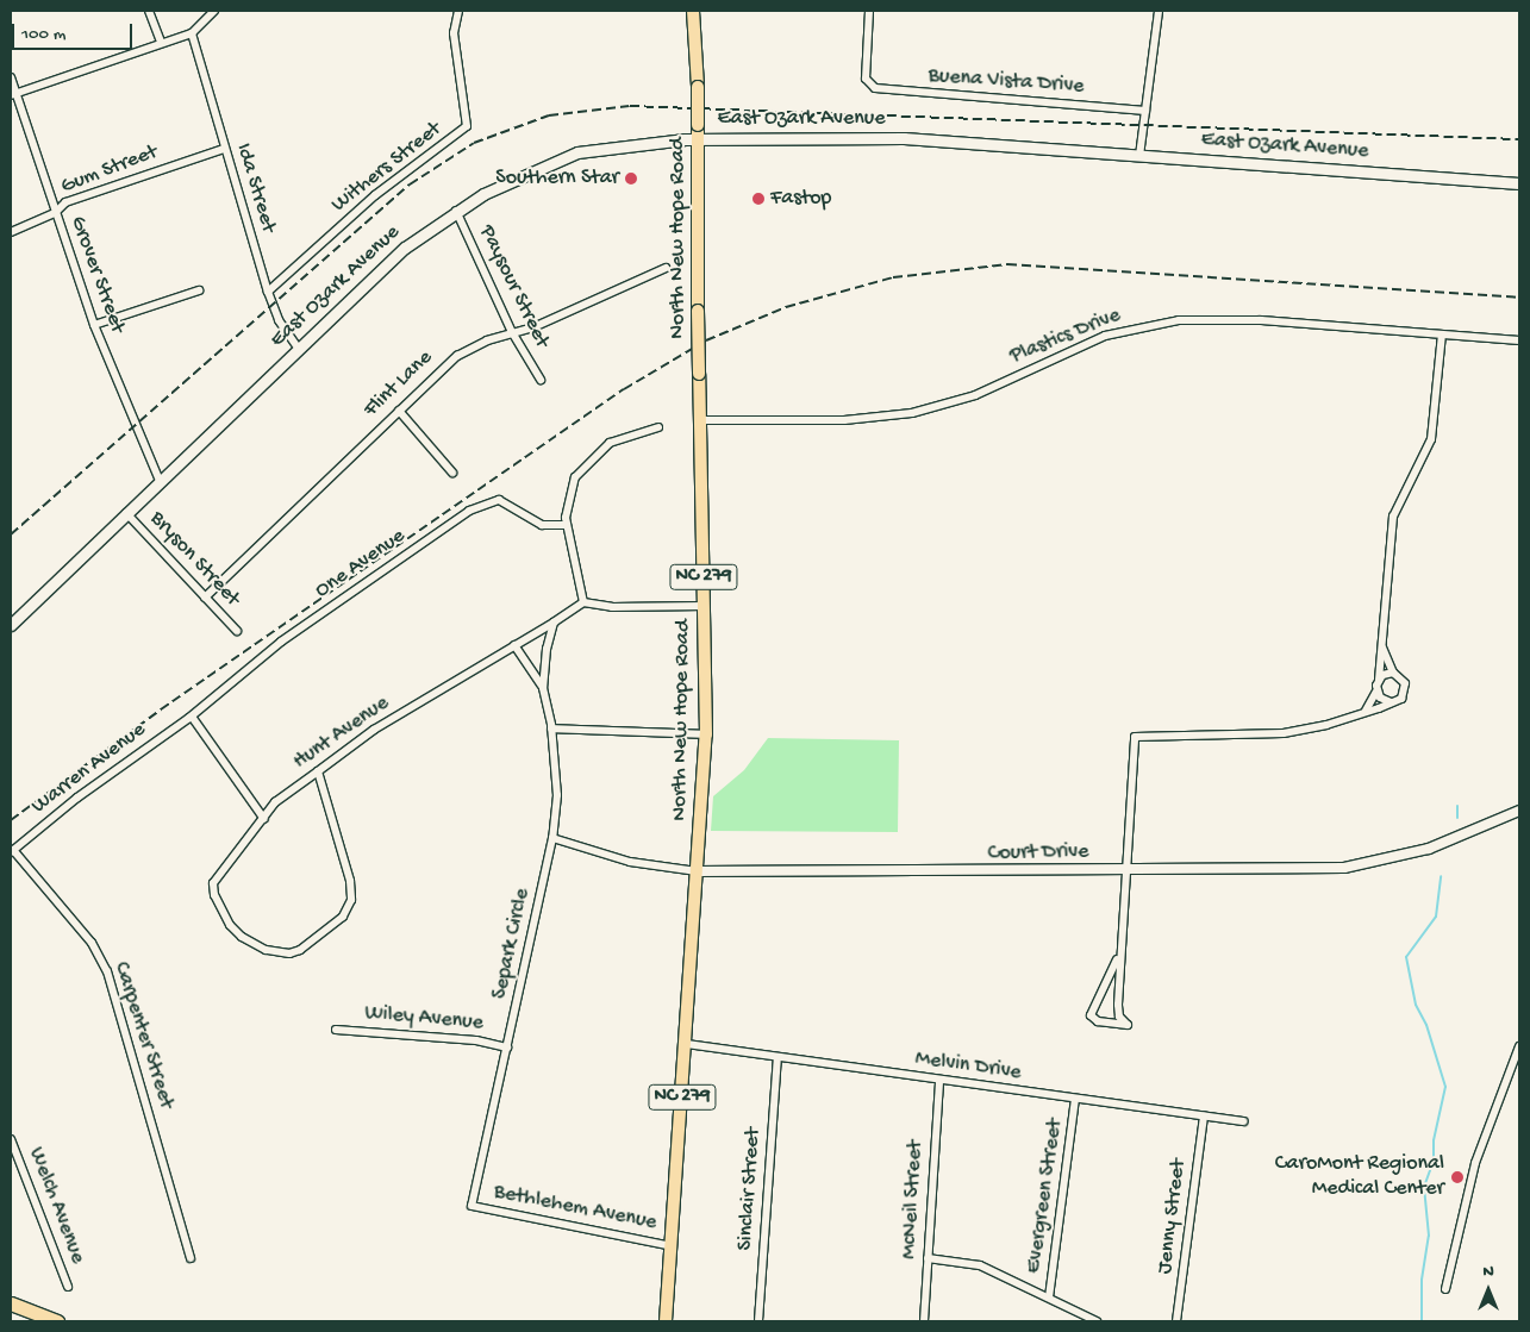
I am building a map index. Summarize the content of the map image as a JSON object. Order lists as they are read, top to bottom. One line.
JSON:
{"streets":{"main road":["East Ozark Avenue","North New Hope Road","NC 279"],"street":["Buena Vista Drive","Withers Street","Gum Street","Ida Street","Grover Street","Paysour Street","Plastics Drive","Flint Lane","Bryson Street","One Avenue","Hunt Avenue","Warren Avenue","Court Drive","Separk Circle","Wiley Avenue","Carpenter Street","Melvin Drive","Sinclair Street","Evergreen Street","McNeil Street","Welch Avenue","Bethlehem Avenue","Jenny Street"]},"crossings":[["East Ozark Avenue","Ida Street"],["East Ozark Avenue","North New Hope Road"],["East Ozark Avenue","Grover Street"],["East Ozark Avenue","Paysour Street"],["East Ozark Avenue","Bryson Street"],["Withers Street","Ida Street"],["Gum Street","Ida Street"],["Gum Street","Grover Street"],["North New Hope Road","Plastics Drive"],["North New Hope Road","Court Drive"],["North New Hope Road","Melvin Drive"],["North New Hope Road","Bethlehem Avenue"],["Paysour Street","Flint Lane"],["Flint Lane","Bryson Street"],["One Avenue","Warren Avenue"],["Hunt Avenue","Separk Circle"],["Warren Avenue","Carpenter Street"],["Court Drive","Separk Circle"],["Separk Circle","Wiley Avenue"],["Separk Circle","Bethlehem Avenue"],["Melvin Drive","Sinclair Street"],["Melvin Drive","Evergreen Street"],["Melvin Drive","McNeil Street"],["Melvin Drive","Jenny Street"]],"places":["Southern Star","Fastop","CaroMont Regional Medical Center"],"scale_bar":"100 m","north":"top"}
